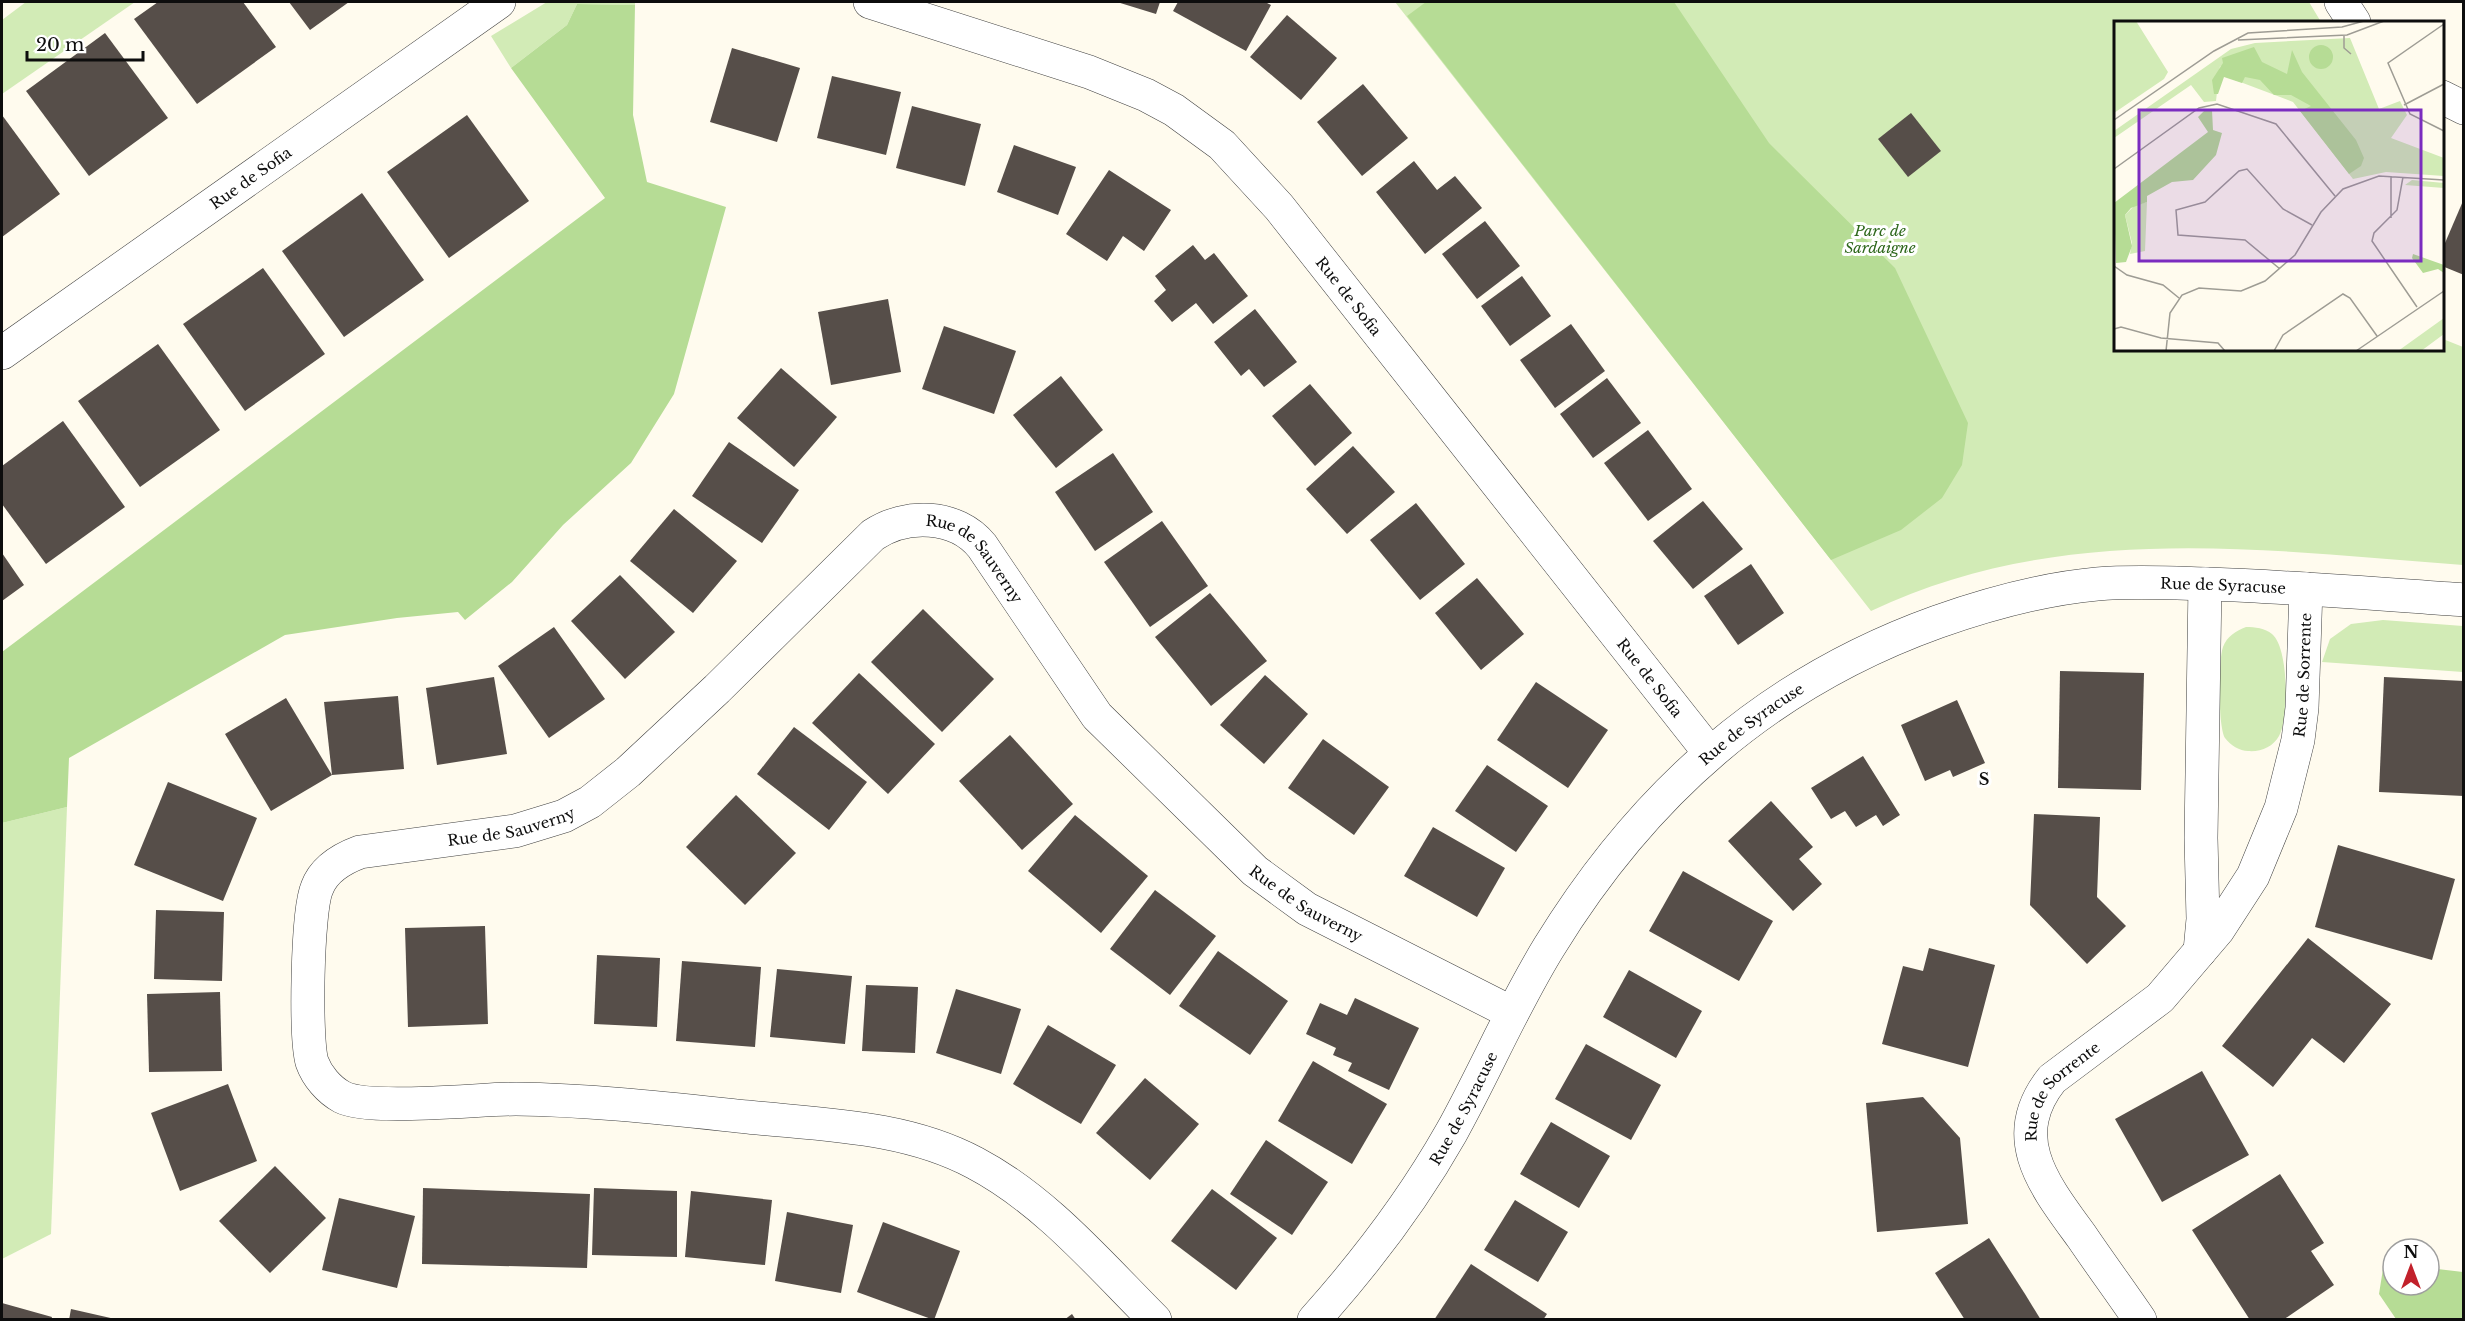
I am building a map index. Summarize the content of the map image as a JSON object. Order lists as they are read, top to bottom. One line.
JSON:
{"streets":{"street":["Rue de Sofia","Rue de Sauverny","Rue de Syracuse","Rue de Sorrente"]},"crossings":[["Rue de Sofia","Rue de Syracuse"],["Rue de Sauverny","Rue de Syracuse"],["Rue de Syracuse","Rue de Sorrente"]],"districts":["S"],"parks":["Parc de Sardaigne"],"scale_bar":"20 m","north":"top"}
